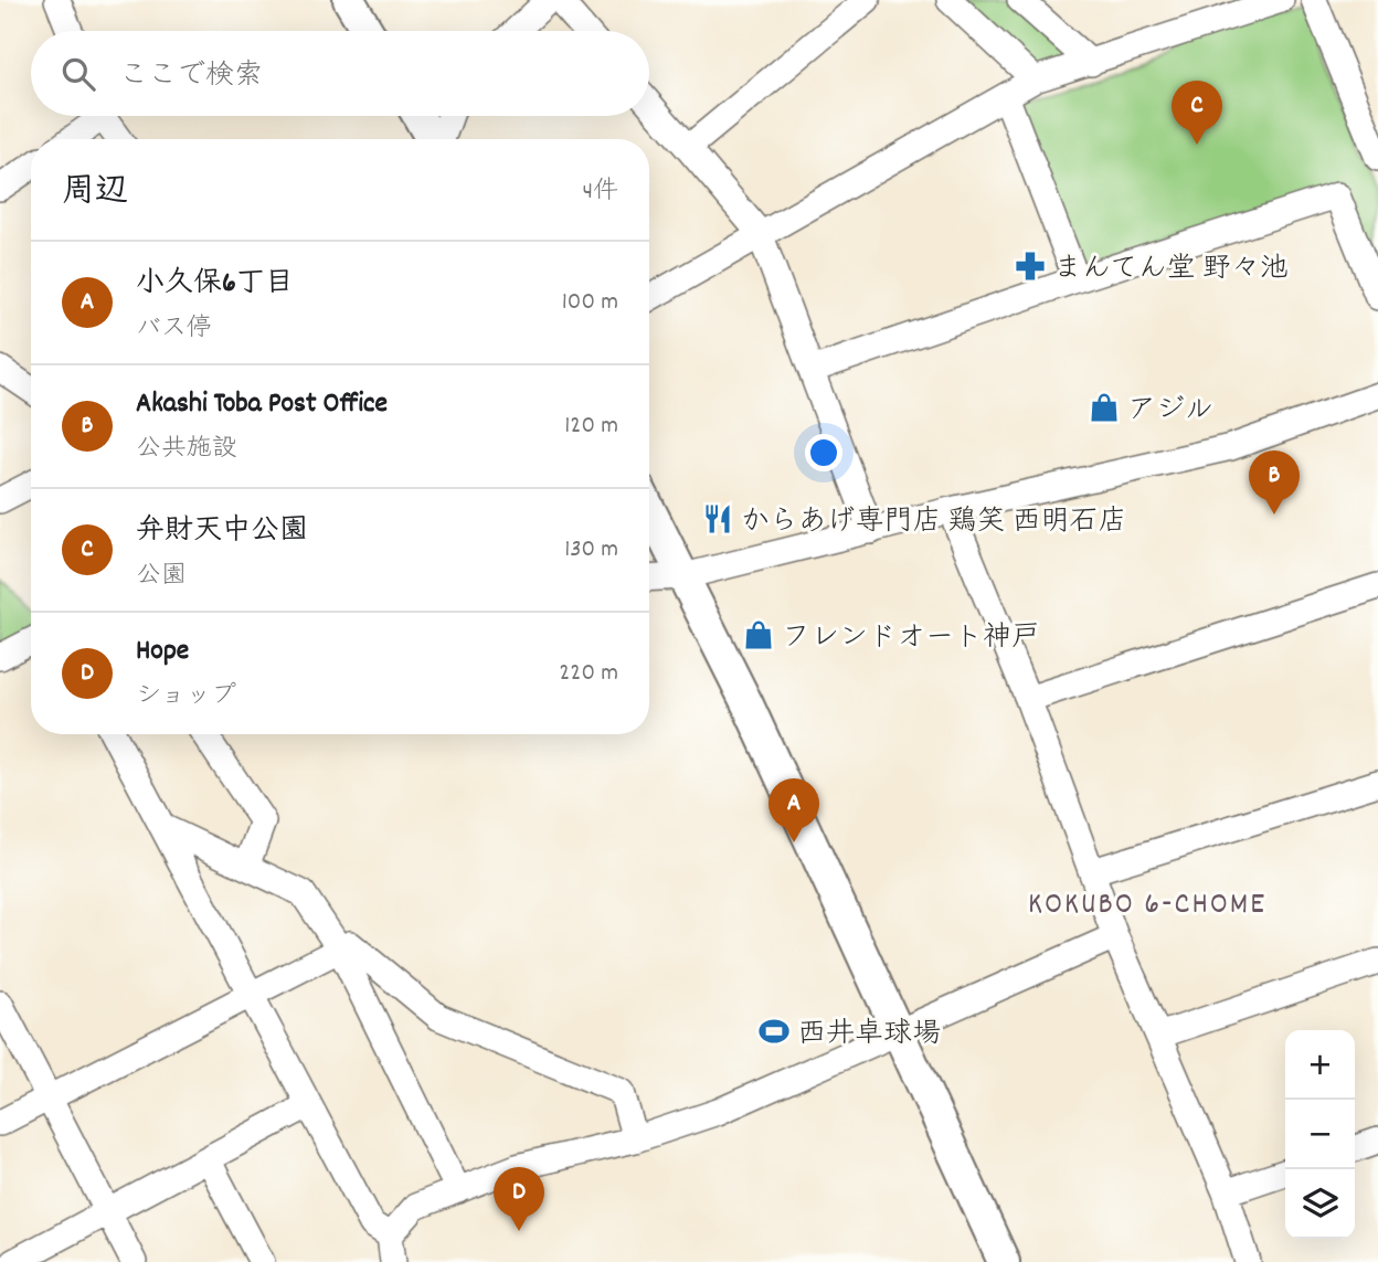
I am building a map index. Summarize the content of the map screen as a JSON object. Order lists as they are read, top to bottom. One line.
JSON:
{"districts":["KOKUBO 6-CHOME"],"places":{"pharmacy":["まんてん堂 野々池"],"shop":["アジル","フレンドオート神戸"],"restaurant":["からあげ専門店 鶏笑 西明石店"],"sports":["西井卓球場"]},"page":{"search":"ここで検索","pins":["C","B","A","D"],"heading":["周辺","4件"],"list":[{"mark":"A","name":"小久保6丁目","note":"バス停","value":"100 m"},{"mark":"B","name":"Akashi Toba Post Office","note":"公共施設","value":"120 m"},{"mark":"C","name":"弁財天中公園","note":"公園","value":"130 m"},{"mark":"D","name":"Hope","note":"ショップ","value":"220 m"}],"map_buttons":["+","−"]}}
